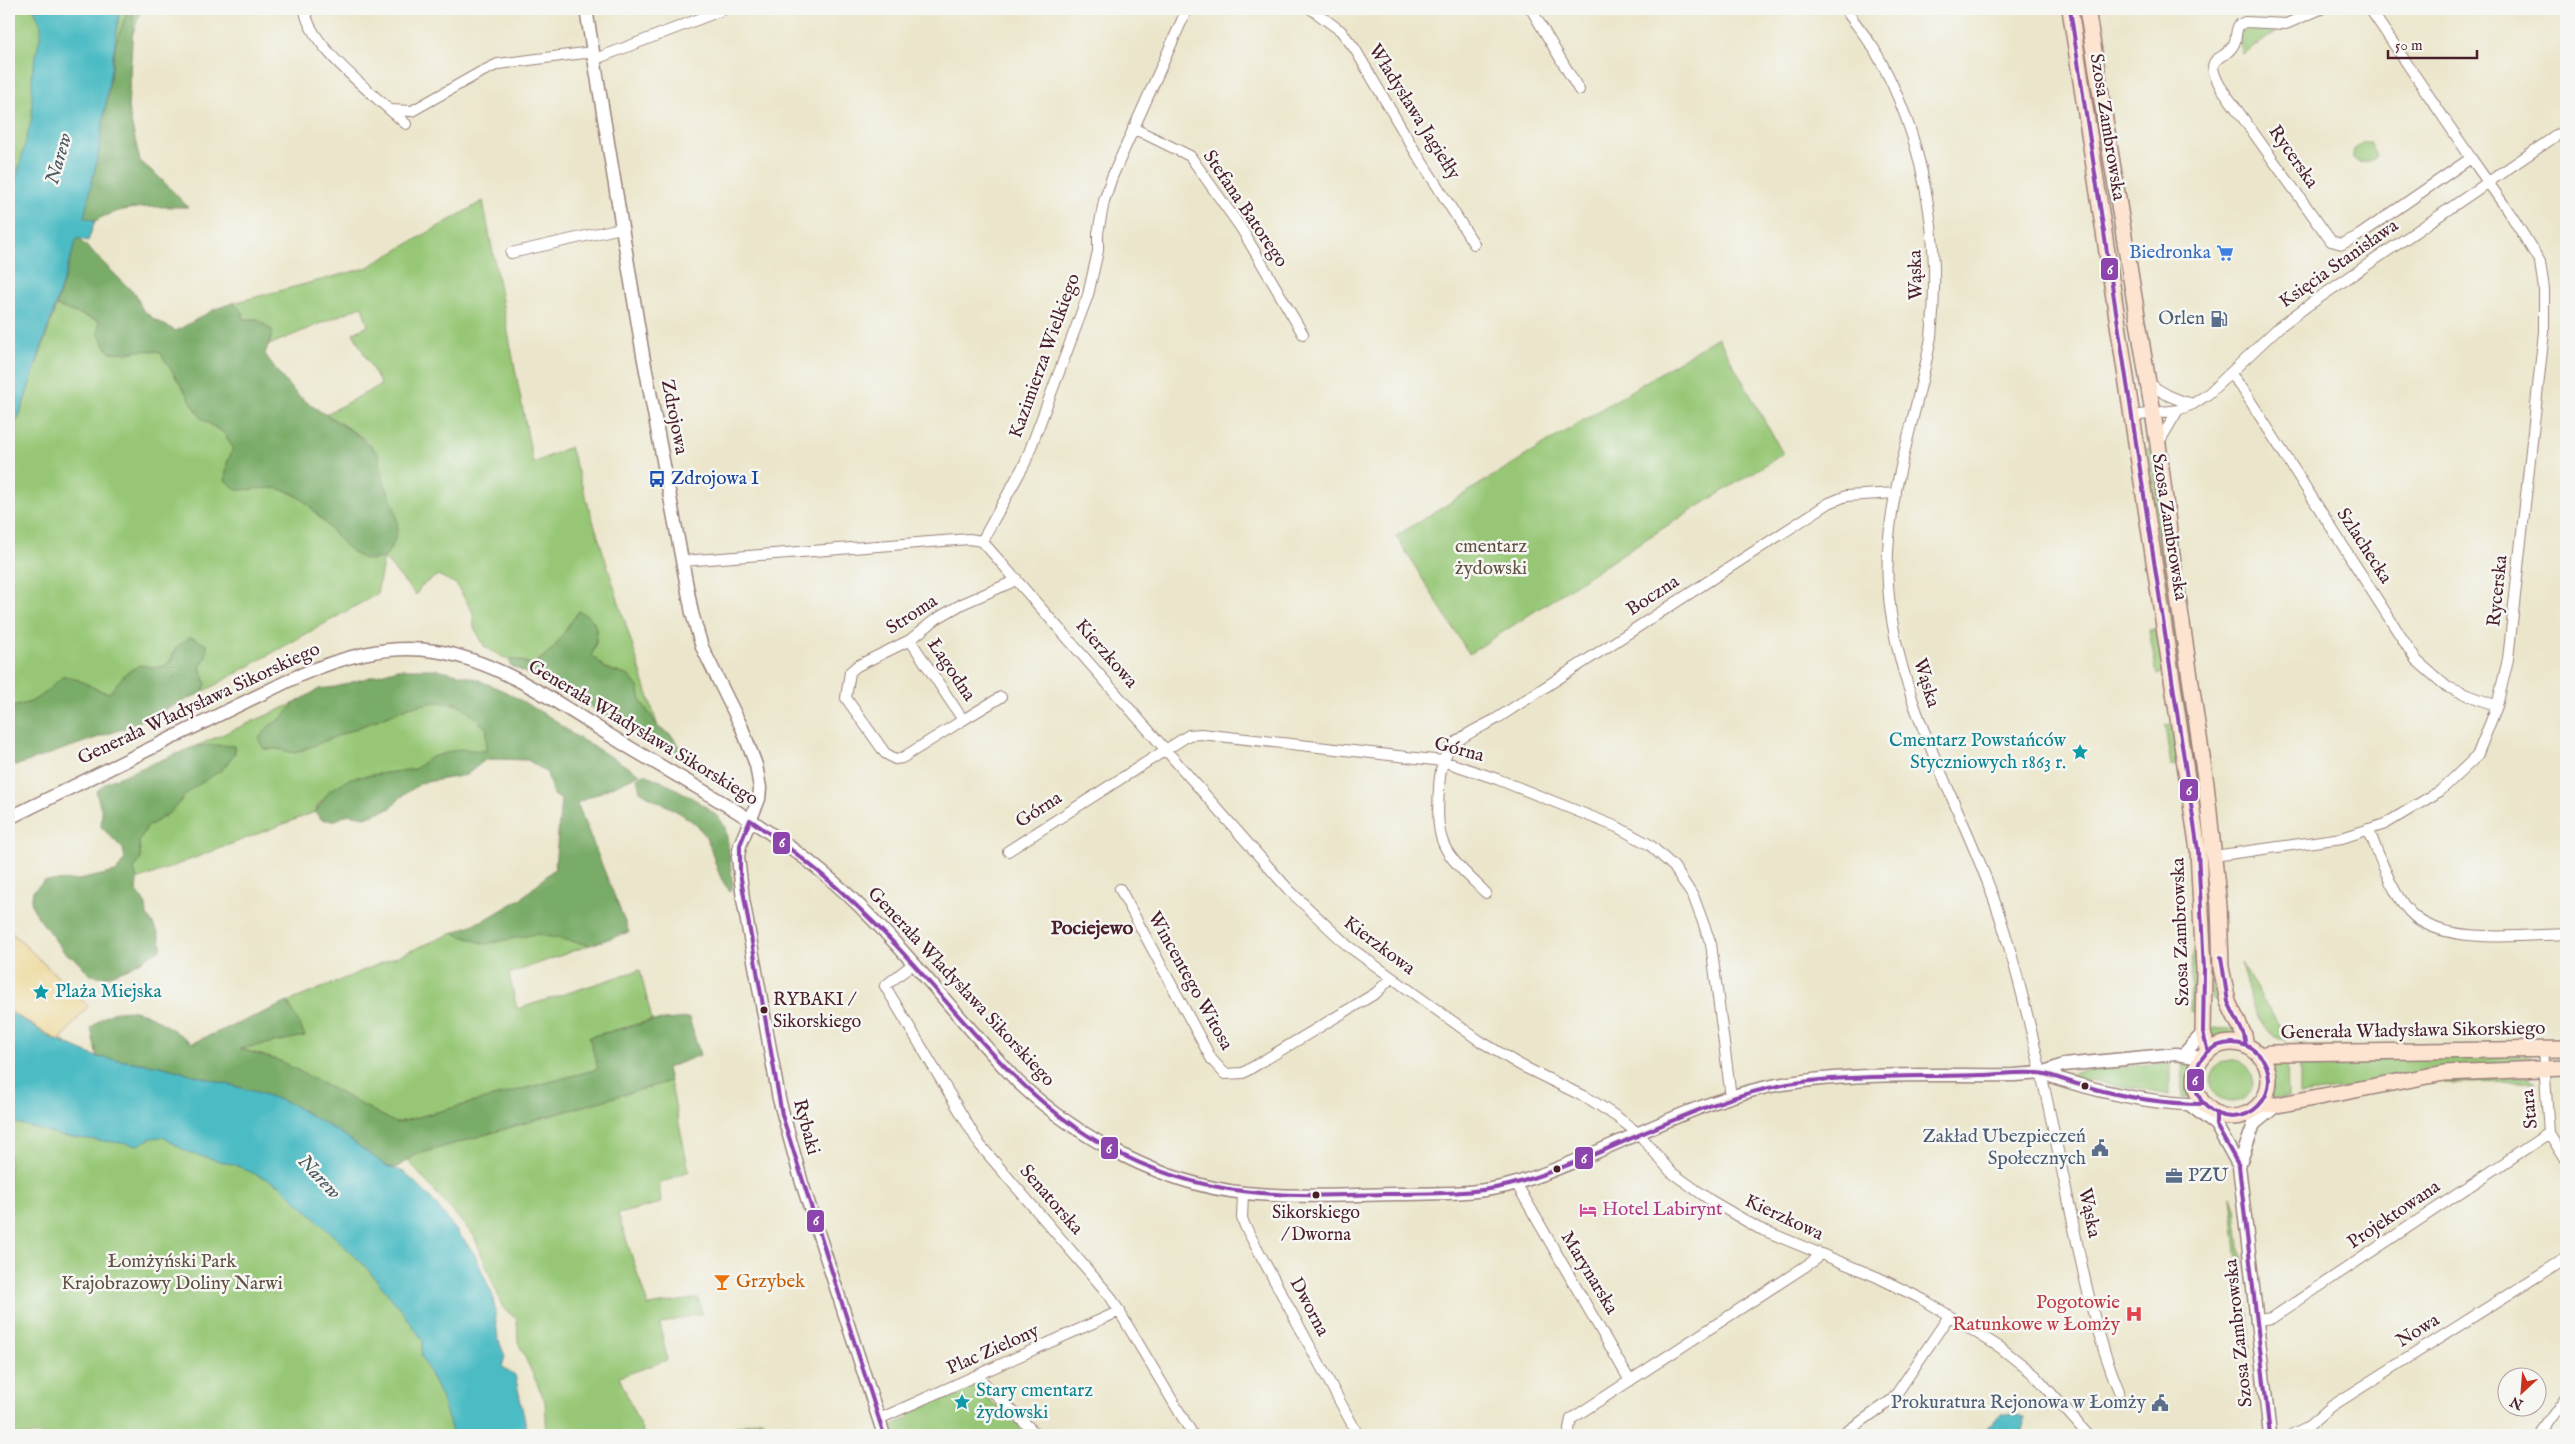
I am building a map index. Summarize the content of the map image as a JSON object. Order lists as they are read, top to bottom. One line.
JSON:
{"streets":{"main road":["Szosa Zambrowska","Generała Władysława Sikorskiego"],"street":["Władysława Jagiełły","Rycerska","Stefana Batorego","Księcia Stanisława","Wąska","Kazimierza Wielkiego","Zdrojowa","Szlachecka","Boczna","Stroma","Kierzkowa","Łagodna","Górna","Wincentego Witosa","Stara","Rybaki","Senatorska","Projektowana","Marynarska","Dworna","Nowa","Plac Zielony"]},"crossings":[["Szosa Zambrowska","Rycerska"],["Szosa Zambrowska","Księcia Stanisława"],["Szosa Zambrowska","Generała Władysława Sikorskiego"],["Szosa Zambrowska","Projektowana"],["Rycerska","Księcia Stanisława"],["Rycerska","Szlachecka"],["Stefana Batorego","Kazimierza Wielkiego"],["Księcia Stanisława","Szlachecka"],["Wąska","Boczna"],["Wąska","Generała Władysława Sikorskiego"],["Kazimierza Wielkiego","Kierzkowa"],["Zdrojowa","Generała Władysława Sikorskiego"],["Zdrojowa","Rybaki"],["Boczna","Górna"],["Stroma","Kierzkowa"],["Stroma","Łagodna"],["Kierzkowa","Generała Władysława Sikorskiego"],["Kierzkowa","Górna"],["Kierzkowa","Wincentego Witosa"],["Generała Władysława Sikorskiego","Górna"],["Generała Władysława Sikorskiego","Stara"],["Generała Władysława Sikorskiego","Rybaki"],["Generała Władysława Sikorskiego","Senatorska"],["Generała Władysława Sikorskiego","Marynarska"],["Generała Władysława Sikorskiego","Dworna"],["Stara","Projektowana"],["Rybaki","Plac Zielony"],["Senatorska","Plac Zielony"]],"districts":["Pociejewo"],"water":["Narew"],"parks":["cmentarz żydowski","Łomżyński Park Krajobrazowy Doliny Narwi"],"places":{"supermarket":["Biedronka"],"fuel station":["Orlen"],"bus stop":["Zdrojowa I"],"place":["Cmentarz Powstańców Styczniowych 1863 r.","Plaża Miejska","Stary cmentarz żydowski"],"other":["RYBAKI / Sikorskiego","Sikorskiego / Dworna"],"public building":["Zakład Ubezpieczeń Społecznych","Prokuratura Rejonowa w Łomży"],"office":["PZU"],"hotel":["Hotel Labirynt"],"bar":["Grzybek"],"hospital":["Pogotowie Ratunkowe w Łomży"]},"lines":["transit line 6"],"scale_bar":"50 m","north":"bottom left"}
